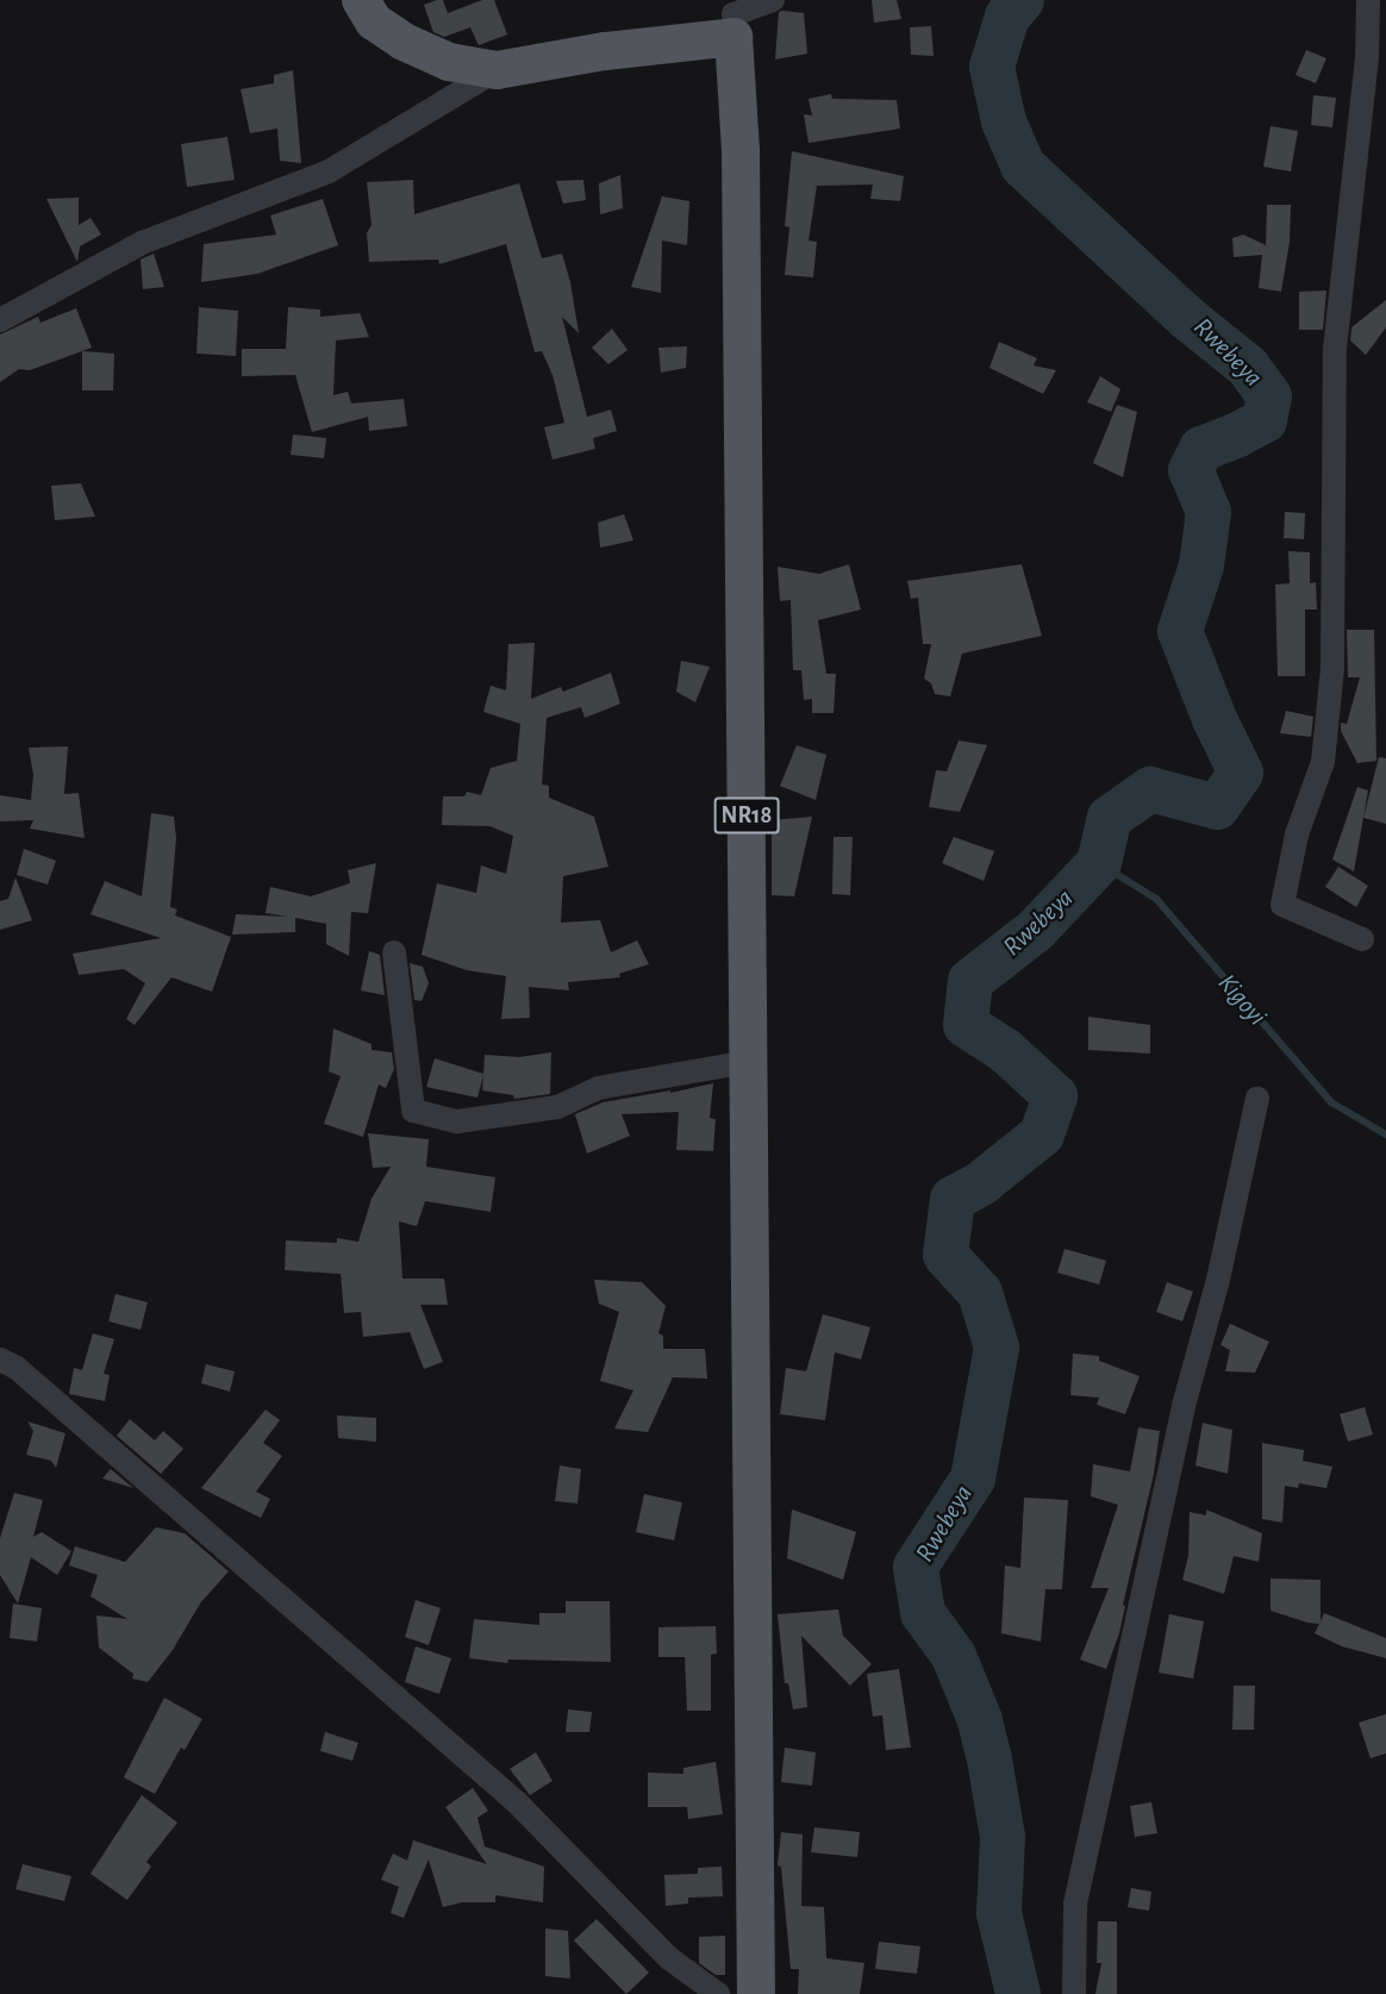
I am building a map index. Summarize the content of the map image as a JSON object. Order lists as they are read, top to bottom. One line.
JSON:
{"streets":{"main road":["NR18"]},"water":["Rwebeya","Kigoyi"]}
